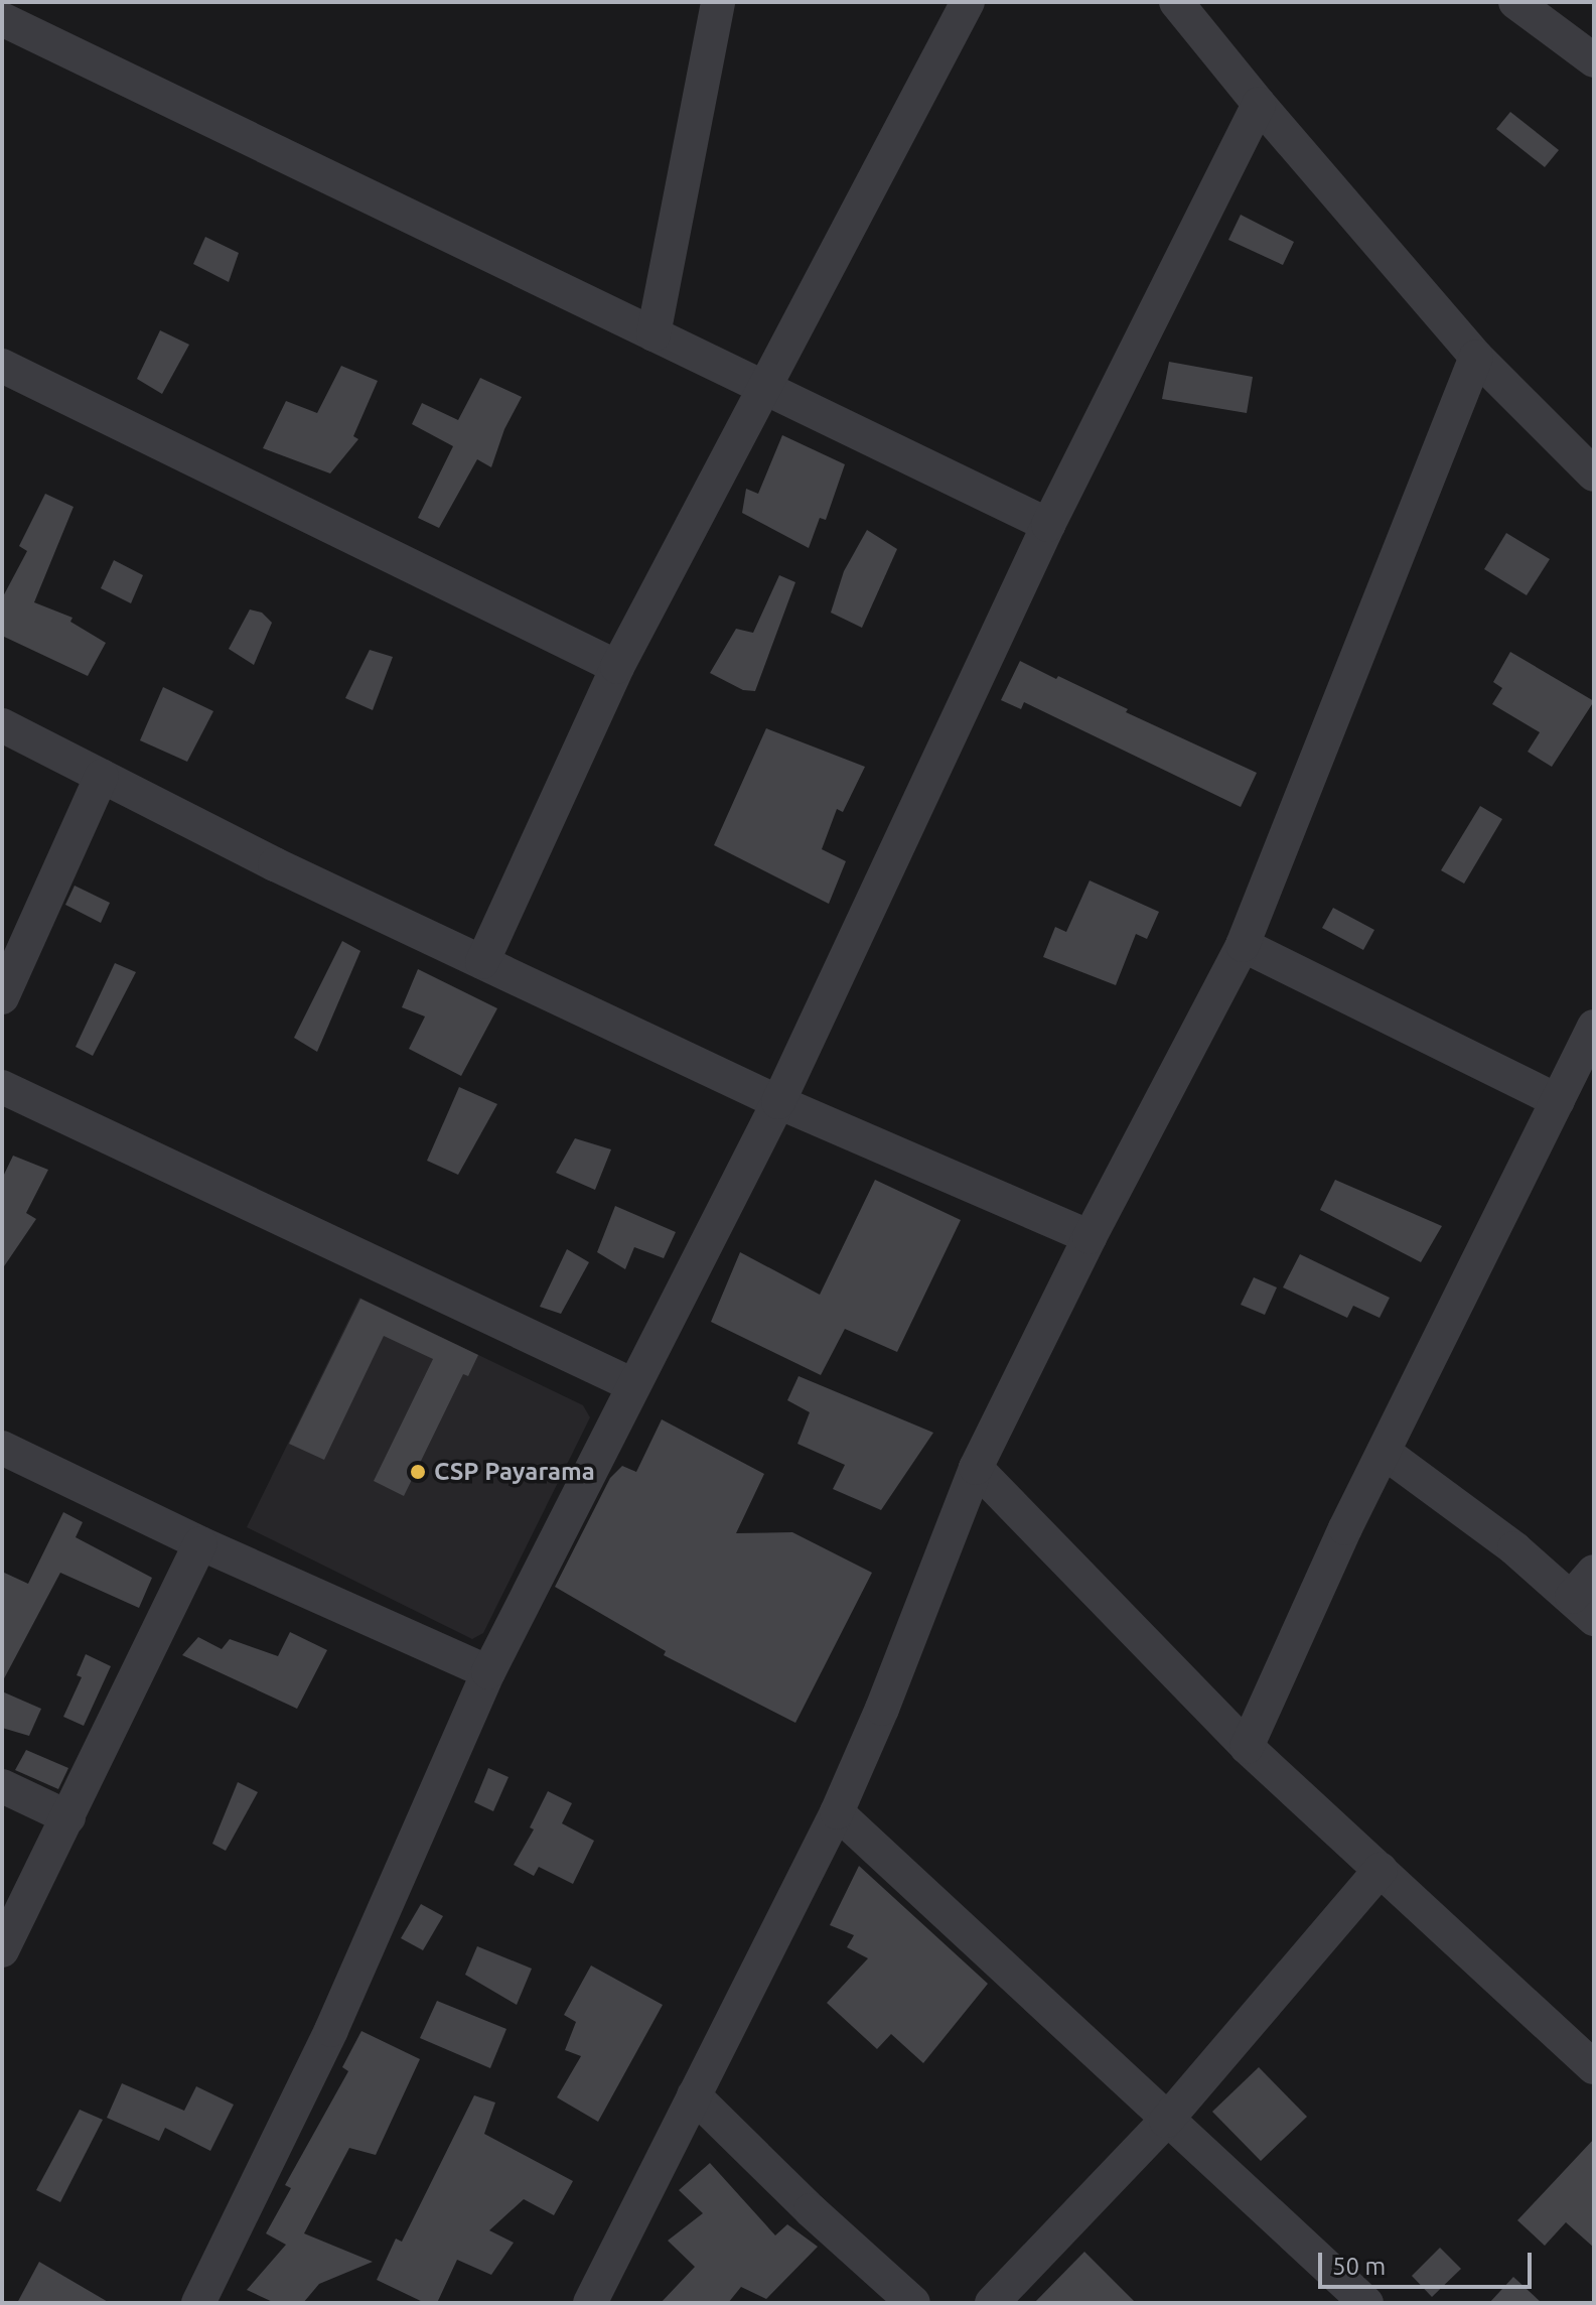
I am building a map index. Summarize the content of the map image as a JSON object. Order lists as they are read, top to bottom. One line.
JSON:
{"places":["CSP Payarama"],"scale_bar":"50 m"}
